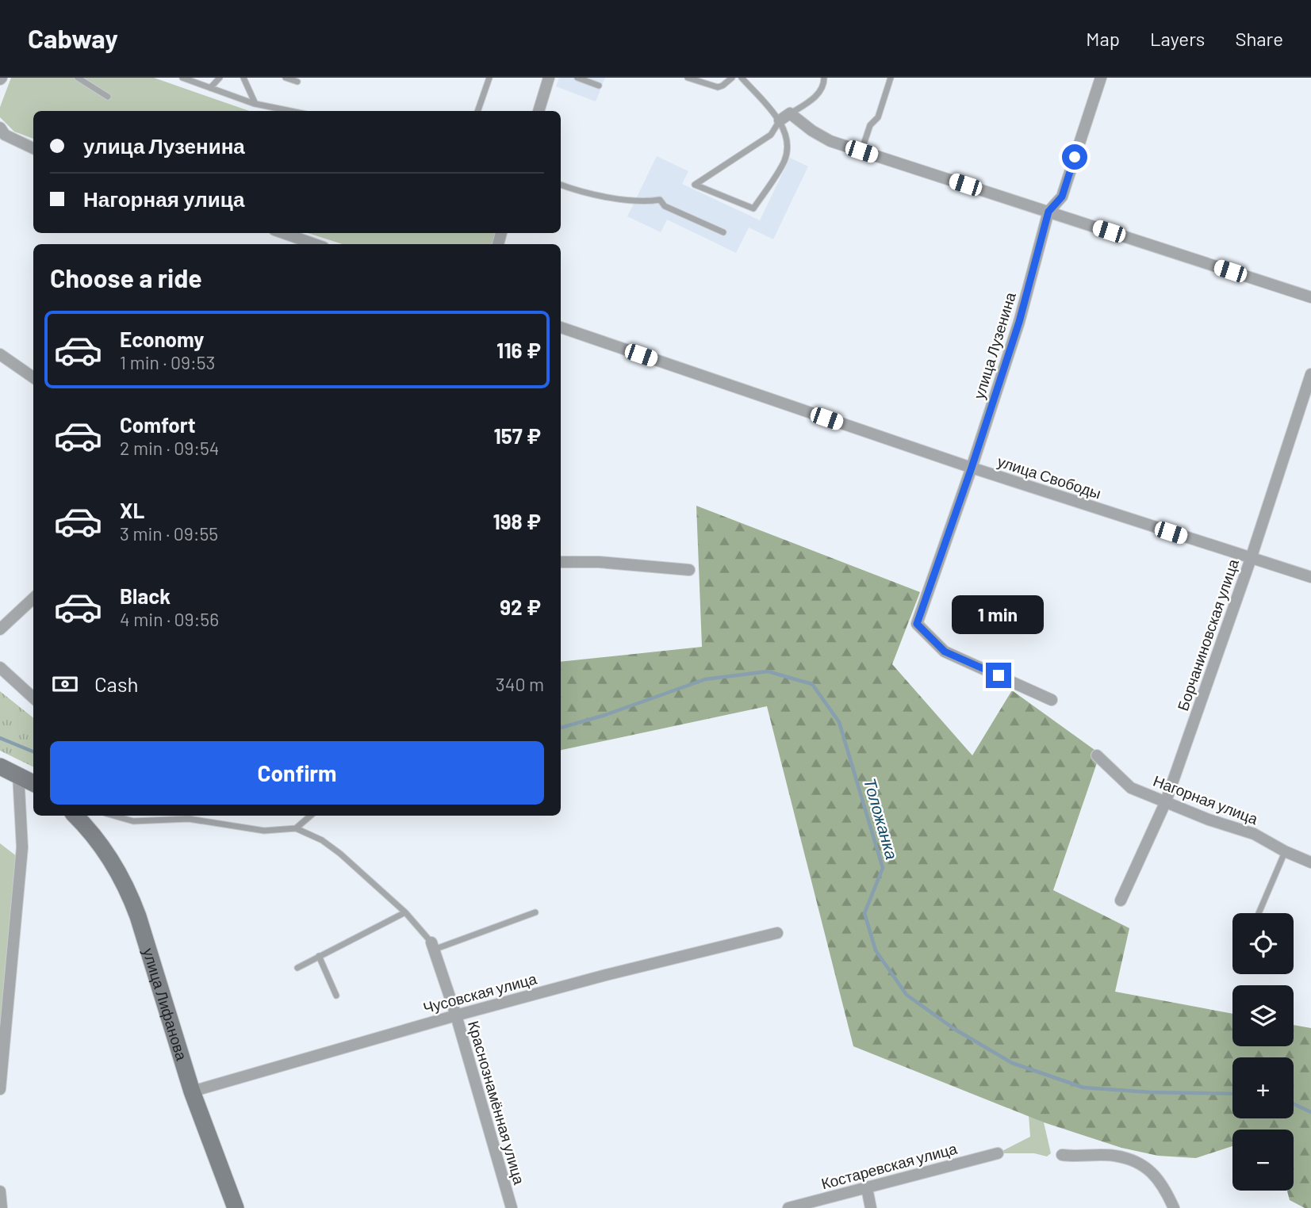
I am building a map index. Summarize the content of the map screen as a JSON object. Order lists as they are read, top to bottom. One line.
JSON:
{"streets":{"street":["улица Лузенина","улица Свободы","Борчаниновская улица","Нагорная улица","Чусовская улица","улица Лифанова","Краснознамённая улица","Костаревская улица"]},"crossings":[["улица Лузенина","улица Свободы"],["улица Свободы","Борчаниновская улица"],["Борчаниновская улица","Нагорная улица"],["Чусовская улица","улица Лифанова"],["Чусовская улица","Краснознамённая улица"]],"water":["Толожанка"],"page":{"header":"Cabway","nav":["Map","Layers","Share"],"banner":["улица Лузенина","Нагорная улица"],"heading":"Choose a ride","list":[{"name":"Economy","note":"1 min · 09:53","value":"116 ₽"},{"name":"Comfort","note":"2 min · 09:54","value":"157 ₽"},{"name":"XL","note":"3 min · 09:55","value":"198 ₽"},{"name":"Black","note":"4 min · 09:56","value":"92 ₽"}],"bubble":"1 min","pay":["Cash","340 m"],"buttons":"Confirm","map_buttons":["+","−"]}}
